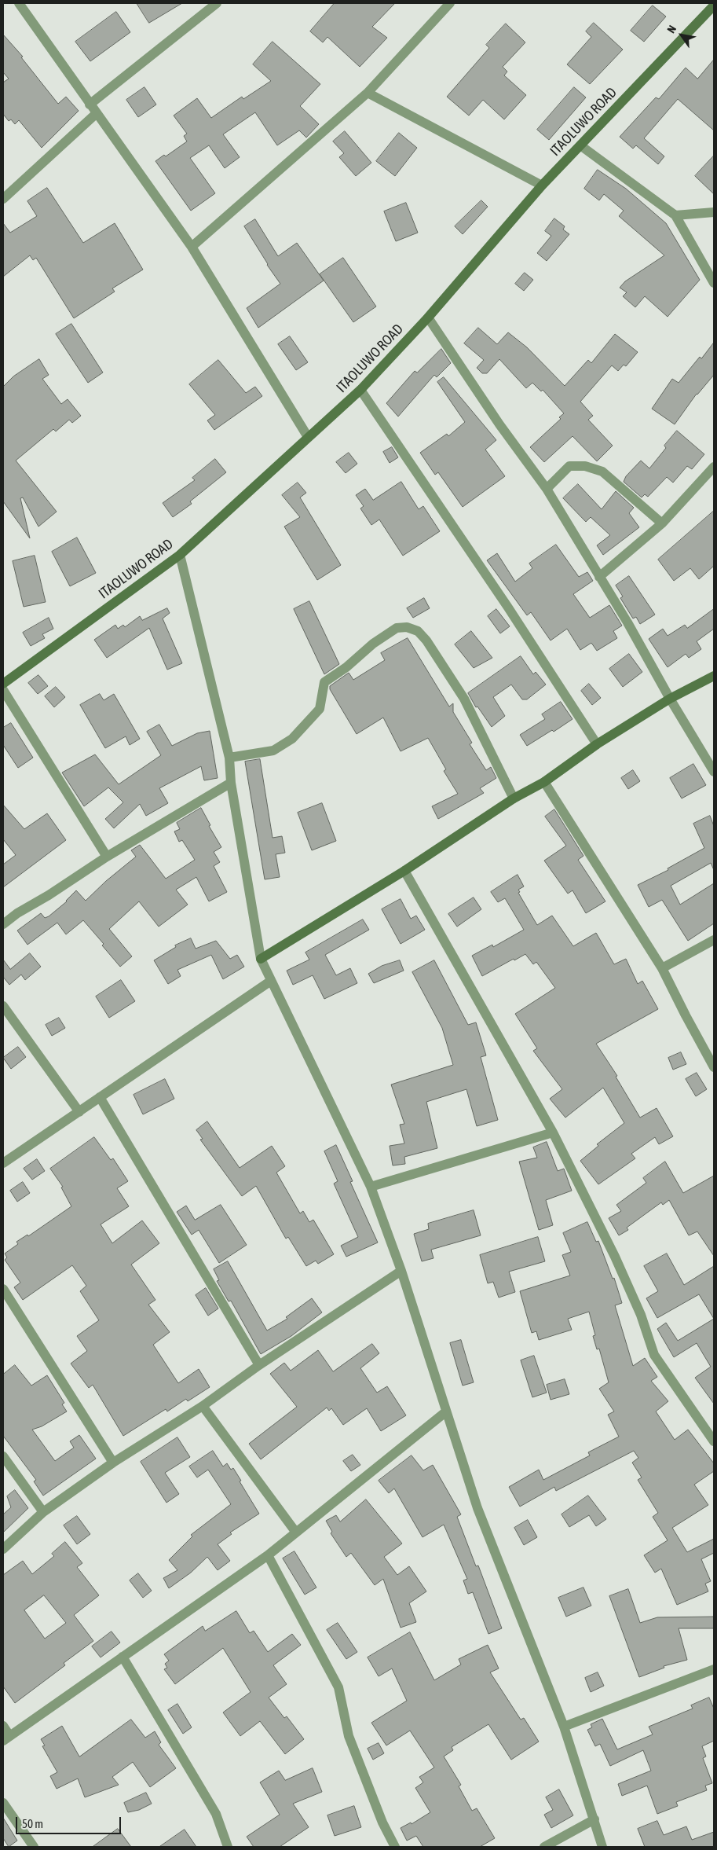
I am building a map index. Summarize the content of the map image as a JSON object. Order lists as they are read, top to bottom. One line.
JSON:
{"streets":{"street":["ITAOLUWO ROAD"]},"scale_bar":"50 m","north":"top left"}
